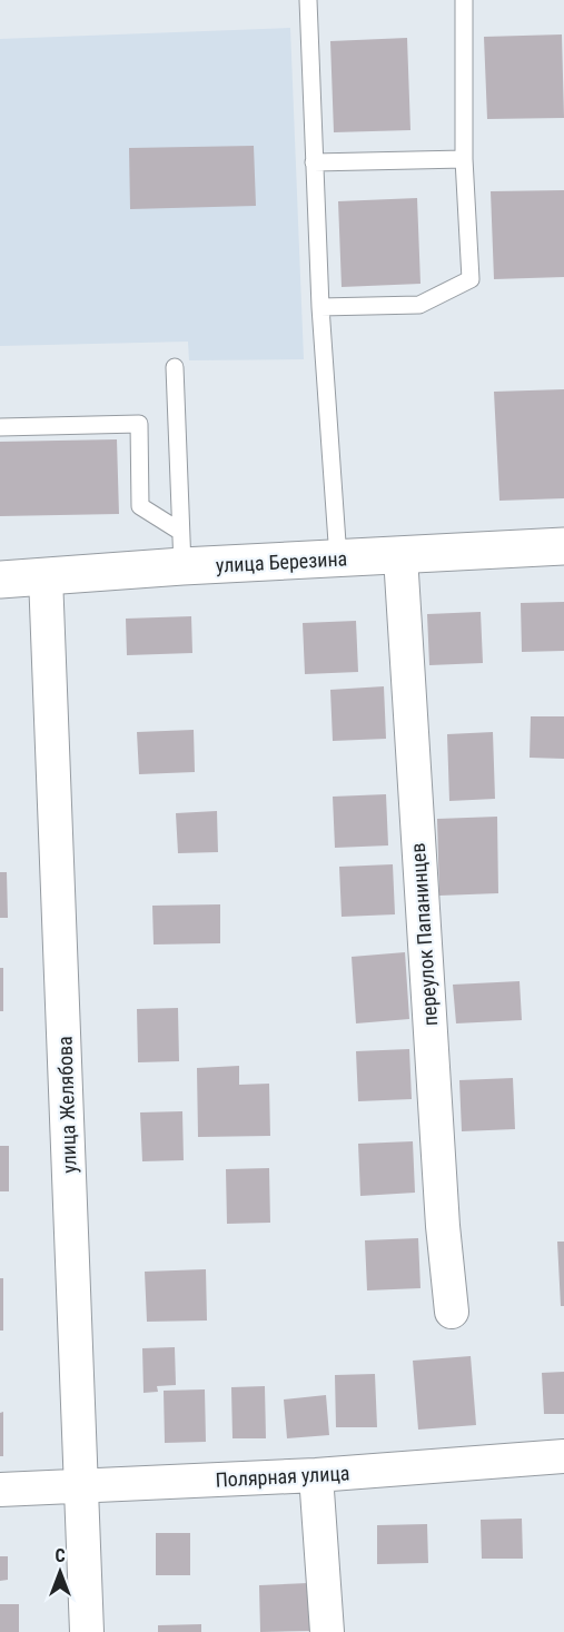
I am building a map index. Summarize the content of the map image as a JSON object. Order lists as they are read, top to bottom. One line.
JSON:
{"streets":{"street":["улица Березина","переулок Папанинцев","улица Желябова","Полярная улица"]},"crossings":[["улица Березина","переулок Папанинцев"],["улица Березина","улица Желябова"],["улица Желябова","Полярная улица"]],"north":"top"}
